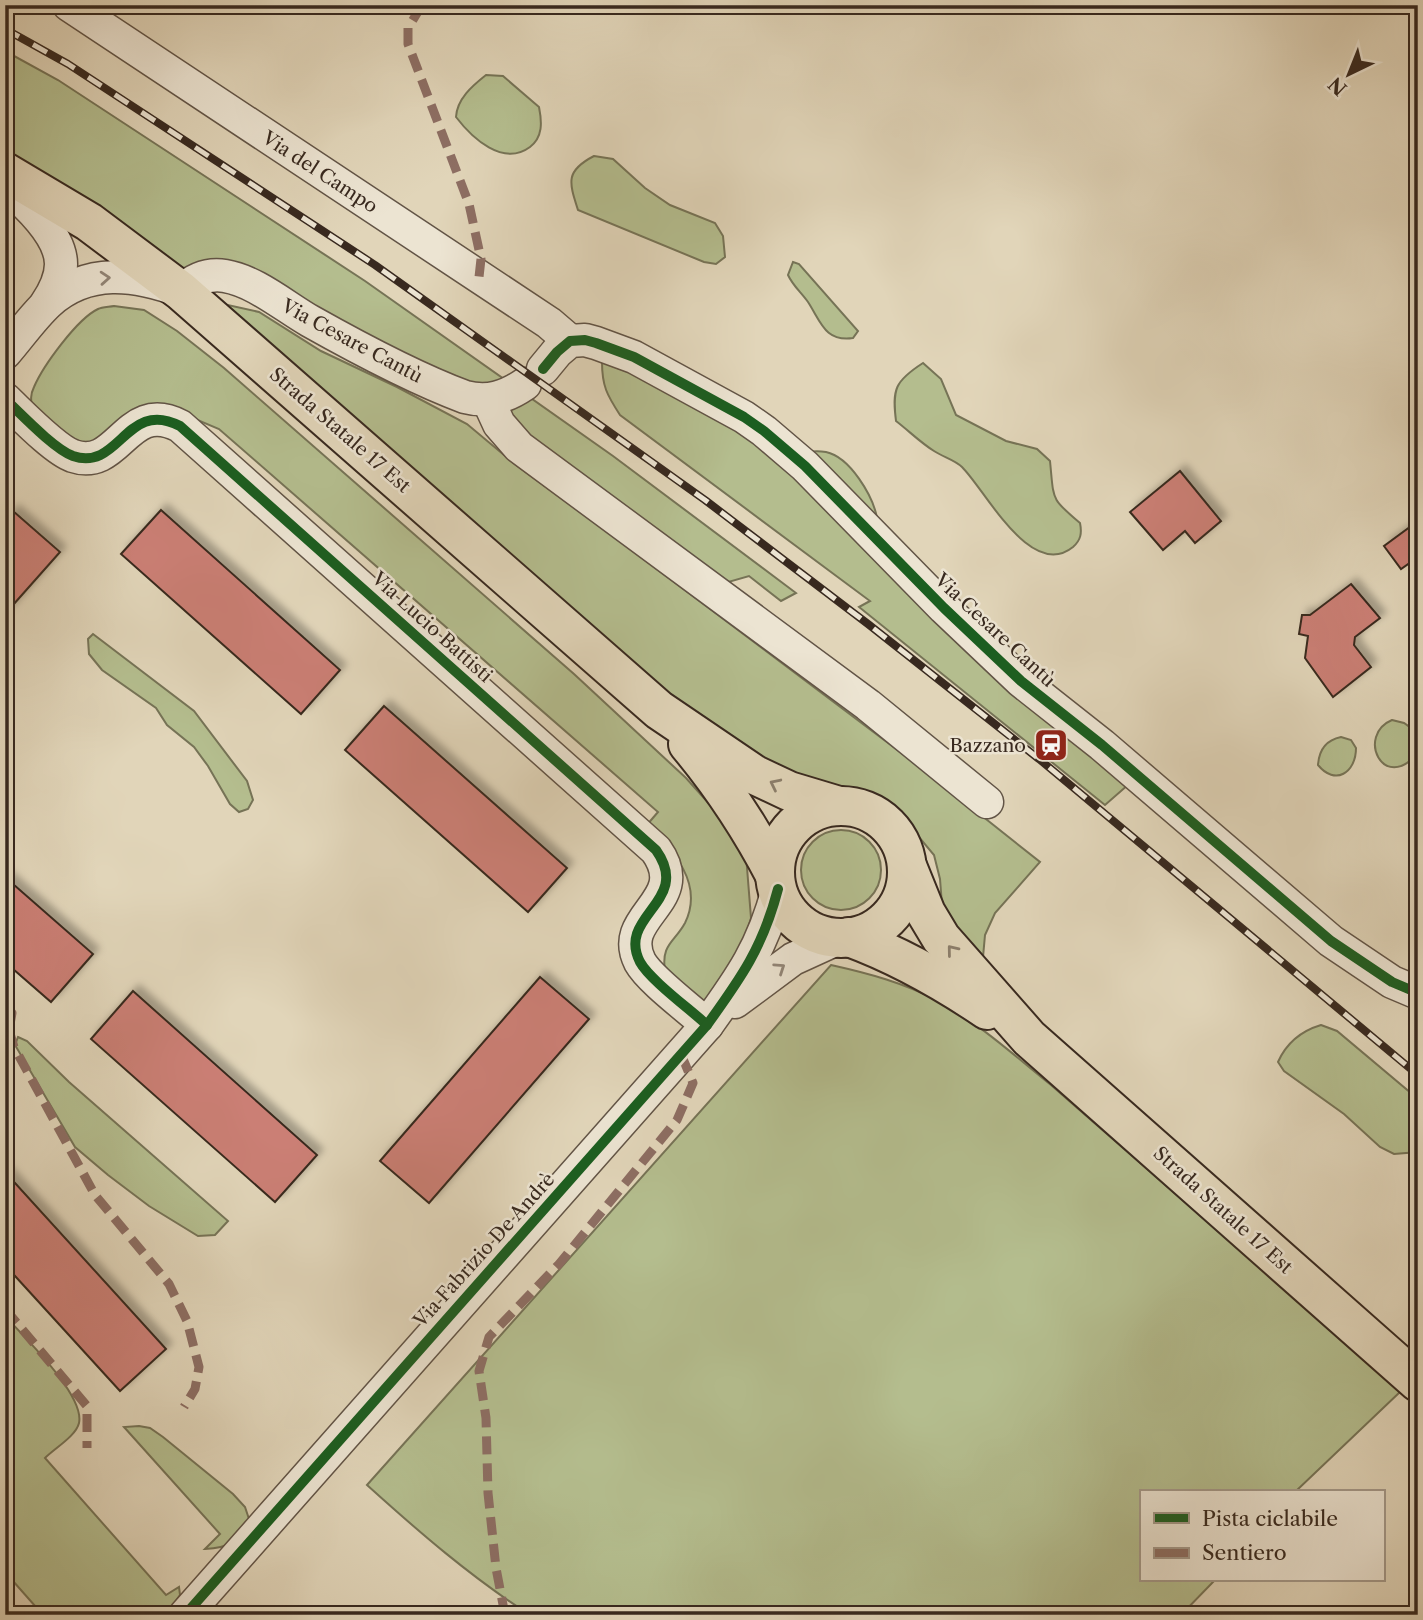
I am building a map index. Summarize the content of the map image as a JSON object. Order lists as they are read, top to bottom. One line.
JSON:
{"streets":{"main road":["Strada Statale 17 Est"],"street":["Via del Campo","Via Cesare Cantù","Via Lucio Battisti","Via Fabrizio De Andrè"]},"crossings":[["Via del Campo","Via Cesare Cantù"],["Via Cesare Cantù","Strada Statale 17 Est"],["Strada Statale 17 Est","Via Fabrizio De Andrè"],["Via Lucio Battisti","Via Fabrizio De Andrè"]],"places":{"station":["Bazzano"]},"legend":["Pista ciclabile","Sentiero"],"north":"bottom left"}
